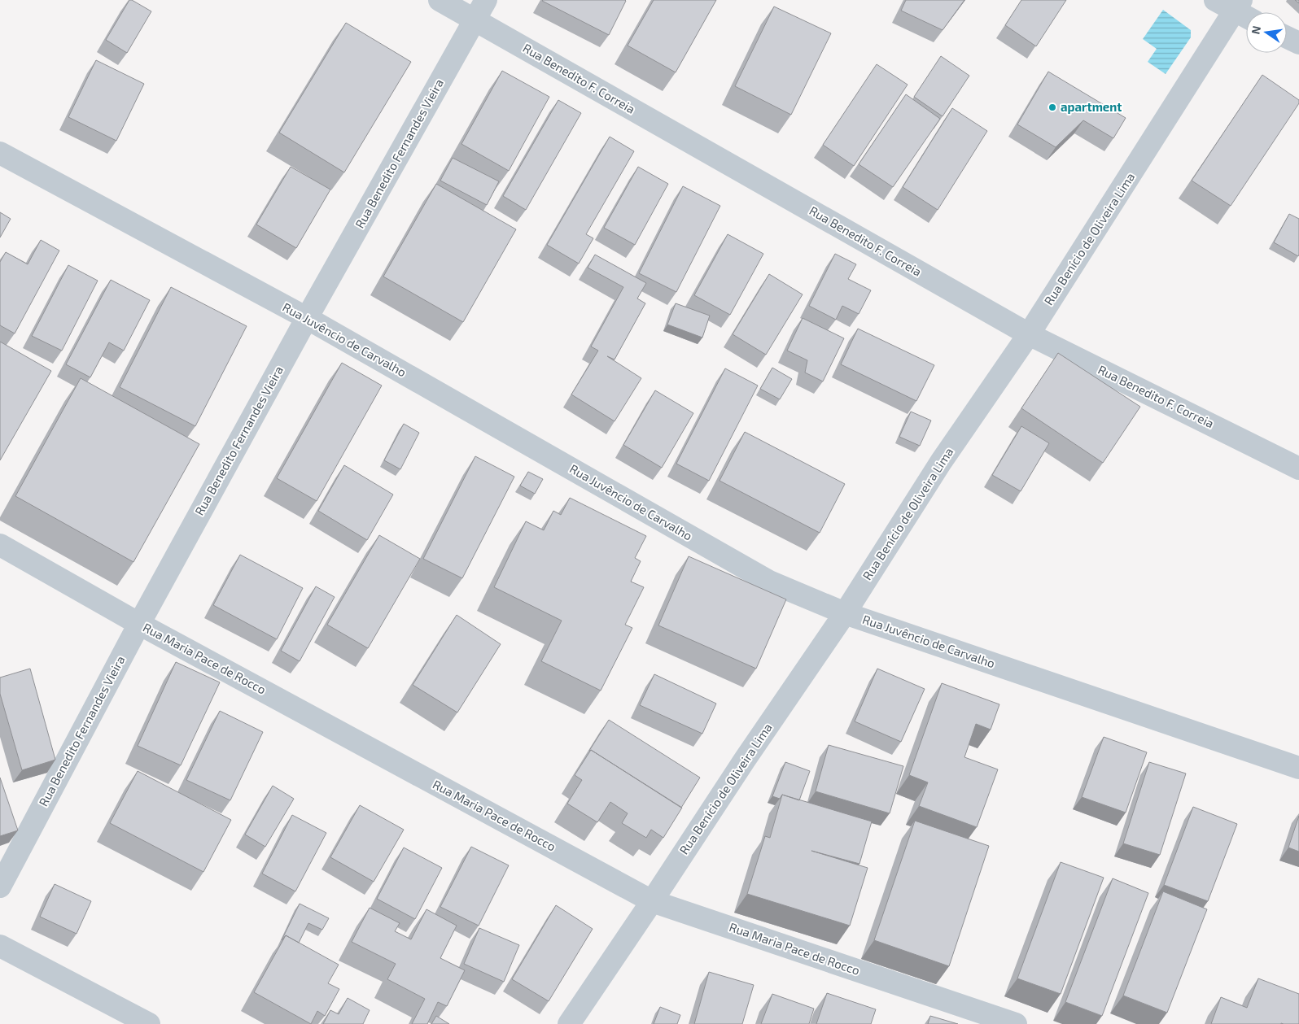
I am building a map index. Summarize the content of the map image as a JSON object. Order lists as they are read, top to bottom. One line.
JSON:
{"streets":{"street":["Rua Benedito F. Correia","Rua Benedito Fernandes Vieira","Rua Benício de Oliveira Lima","Rua Juvêncio de Carvalho","Rua Maria Pace de Rocco"]},"crossings":[["Rua Benedito F. Correia","Rua Benedito Fernandes Vieira"],["Rua Benedito F. Correia","Rua Benício de Oliveira Lima"],["Rua Benedito Fernandes Vieira","Rua Juvêncio de Carvalho"],["Rua Benedito Fernandes Vieira","Rua Maria Pace de Rocco"],["Rua Benício de Oliveira Lima","Rua Juvêncio de Carvalho"],["Rua Benício de Oliveira Lima","Rua Maria Pace de Rocco"]],"places":["apartment"],"north":"left"}
